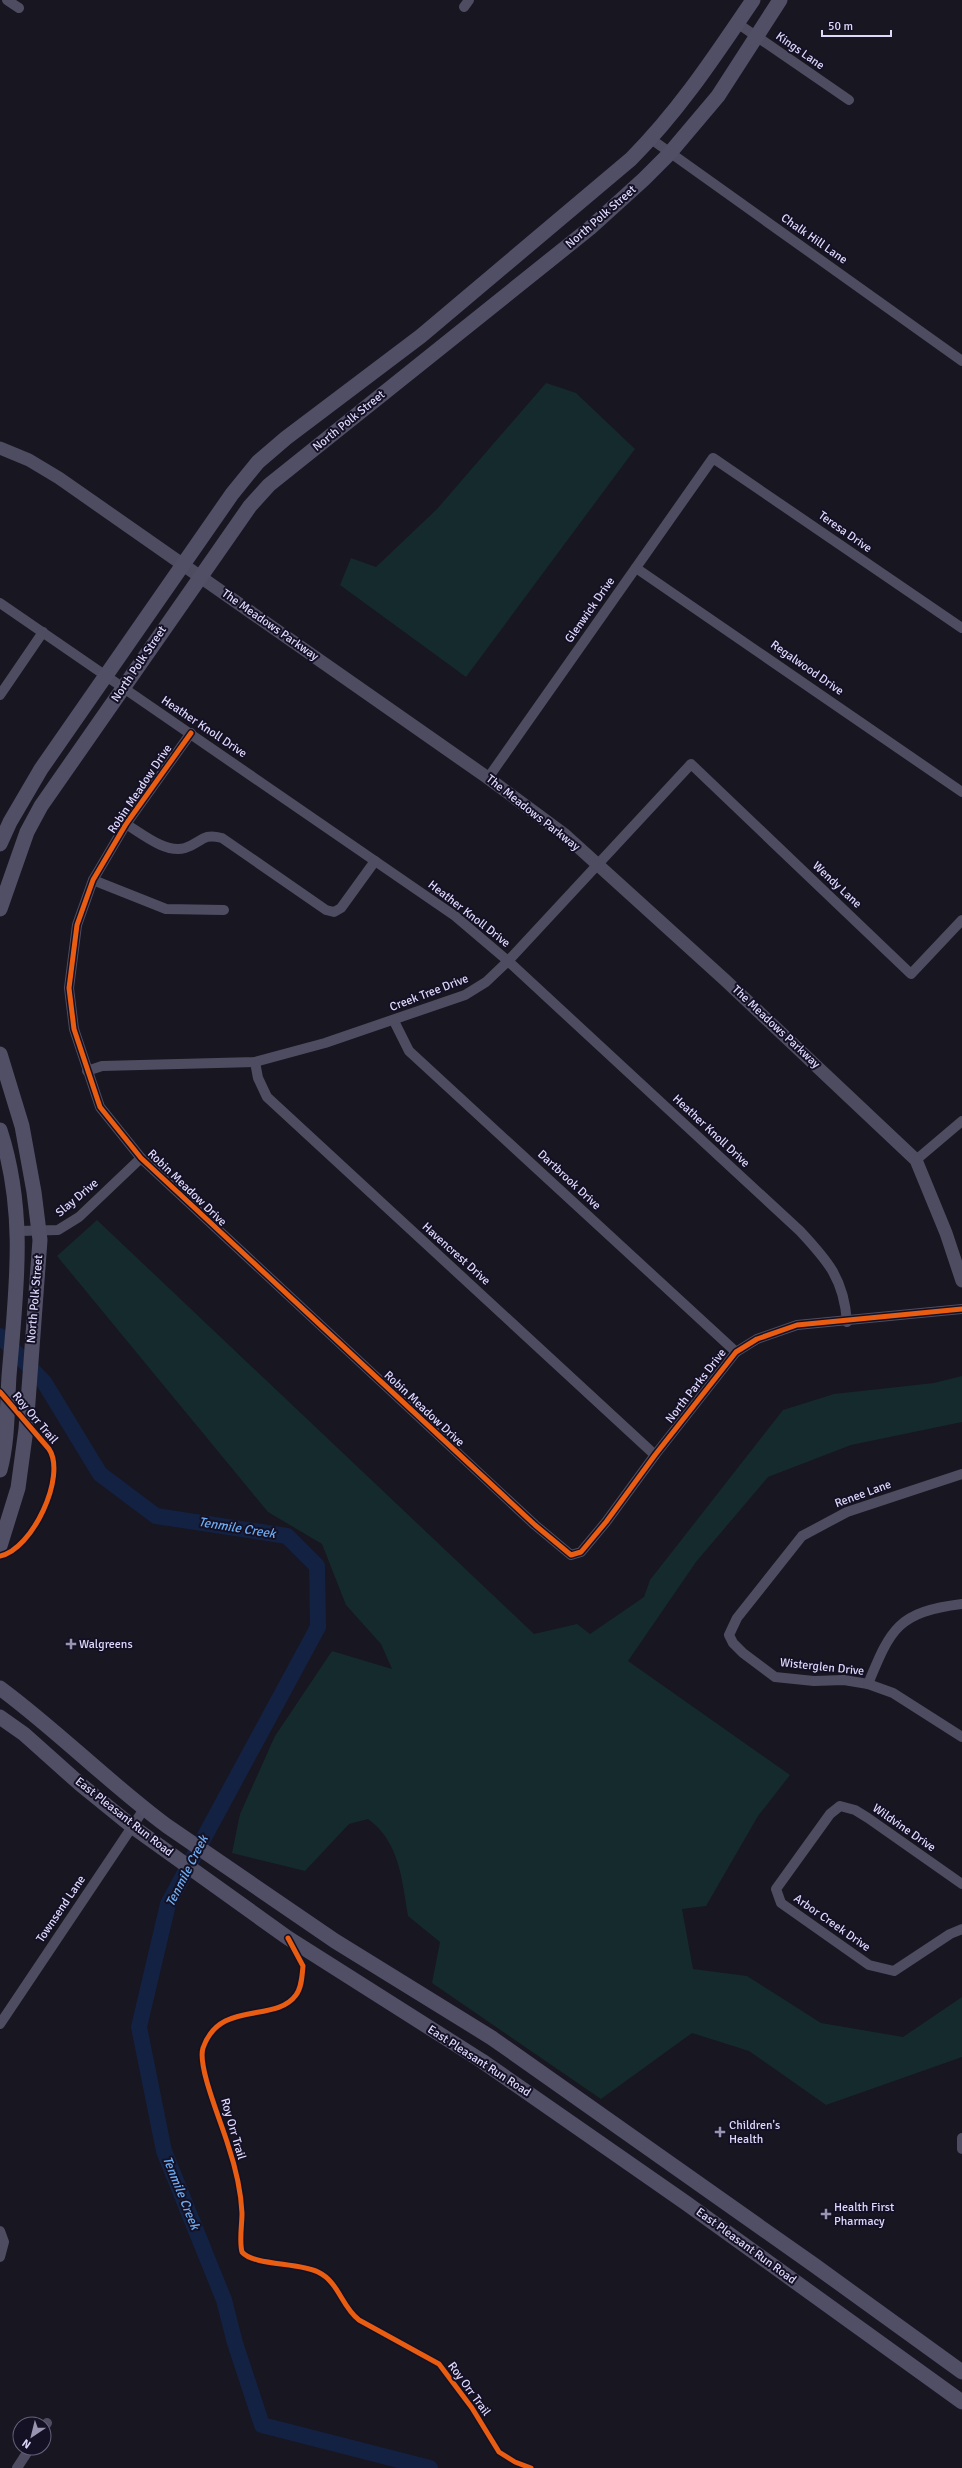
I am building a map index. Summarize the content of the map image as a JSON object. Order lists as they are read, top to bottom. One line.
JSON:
{"streets":{"main road":["North Polk Street","East Pleasant Run Road"],"street":["Kings Lane","Chalk Hill Lane","Teresa Drive","Glenwick Drive","The Meadows Parkway","Regalwood Drive","Heather Knoll Drive","Robin Meadow Drive","Wendy Lane","Creek Tree Drive","Dartbrook Drive","Slay Drive","Havencrest Drive","North Parks Drive","Renee Lane","Wisterglen Drive","Wildvine Drive","Townsend Lane","Arbor Creek Drive"],"cycle path":["Roy Orr Trail"]},"crossings":[["Kings Lane","North Polk Street"],["North Polk Street","Chalk Hill Lane"],["North Polk Street","The Meadows Parkway"],["North Polk Street","Heather Knoll Drive"],["North Polk Street","Slay Drive"],["Teresa Drive","Glenwick Drive"],["Glenwick Drive","The Meadows Parkway"],["Glenwick Drive","Regalwood Drive"],["The Meadows Parkway","Creek Tree Drive"],["Heather Knoll Drive","Robin Meadow Drive"],["Heather Knoll Drive","Creek Tree Drive"],["Heather Knoll Drive","North Parks Drive"],["Robin Meadow Drive","Creek Tree Drive"],["Robin Meadow Drive","Slay Drive"],["Robin Meadow Drive","North Parks Drive"],["Wendy Lane","Creek Tree Drive"],["Creek Tree Drive","Dartbrook Drive"],["Creek Tree Drive","Havencrest Drive"],["Dartbrook Drive","North Parks Drive"],["Havencrest Drive","North Parks Drive"],["Renee Lane","Wisterglen Drive"],["East Pleasant Run Road","Townsend Lane"],["Wildvine Drive","Arbor Creek Drive"]],"water":["Tenmile Creek"],"places":{"health":["Walgreens","Children's Health","Health First Pharmacy"]},"scale_bar":"50 m","north":"bottom left"}
